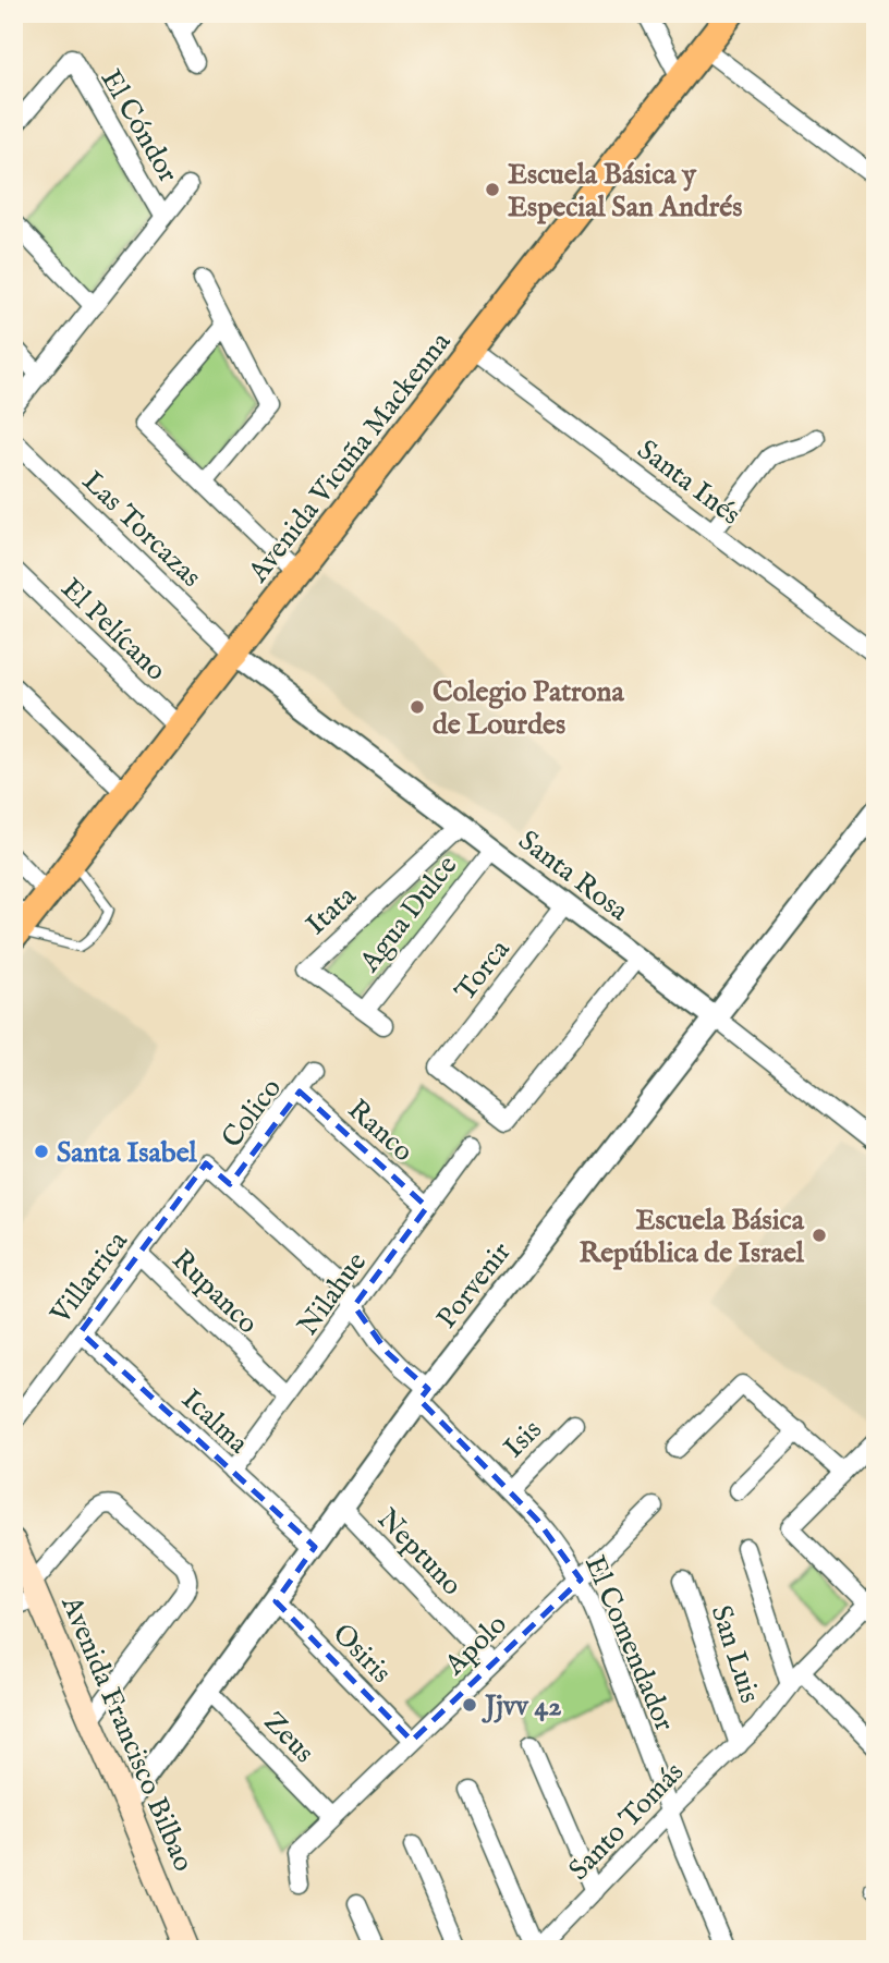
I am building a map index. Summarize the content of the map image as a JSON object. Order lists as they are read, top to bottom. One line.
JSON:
{"streets":{"main road":["Avenida Vicuña Mackenna","Avenida Francisco Bilbao"],"street":["El Cóndor","Santa Inés","Las Torcazas","El Pelícano","Santa Rosa","Itata","Agua Dulce","Torca","Colico","Ranco","Villarrica","Porvenir","Rupanco","Nilahue","Icalma","Isis","Neptuno","El Comendador","Apolo","Osiris","San Luis","Zeus","Santo Tomás"]},"crossings":[["Avenida Vicuña Mackenna","Santa Inés"],["Avenida Vicuña Mackenna","Las Torcazas"],["Avenida Vicuña Mackenna","El Pelícano"],["Avenida Vicuña Mackenna","Santa Rosa"],["Las Torcazas","Santa Rosa"],["Santa Rosa","Itata"],["Santa Rosa","Agua Dulce"],["Santa Rosa","Torca"],["Santa Rosa","Porvenir"],["Itata","Agua Dulce"],["Colico","Ranco"],["Colico","El Comendador"],["Ranco","Nilahue"],["Villarrica","Rupanco"],["Villarrica","Icalma"],["Villarrica","El Comendador"],["Porvenir","Icalma"],["Porvenir","Neptuno"],["Porvenir","El Comendador"],["Porvenir","Osiris"],["Porvenir","Avenida Francisco Bilbao"],["Porvenir","Zeus"],["Rupanco","Nilahue"],["Nilahue","Icalma"],["Nilahue","El Comendador"],["Isis","El Comendador"],["Neptuno","Apolo"],["El Comendador","Apolo"],["El Comendador","Santo Tomás"],["Apolo","Osiris"],["Apolo","Zeus"],["San Luis","Santo Tomás"]],"places":["Escuela Básica y Especial San Andrés","Colegio Patrona de Lourdes","Santa Isabel","Escuela Básica República de Israel","Jjvv 42"]}
